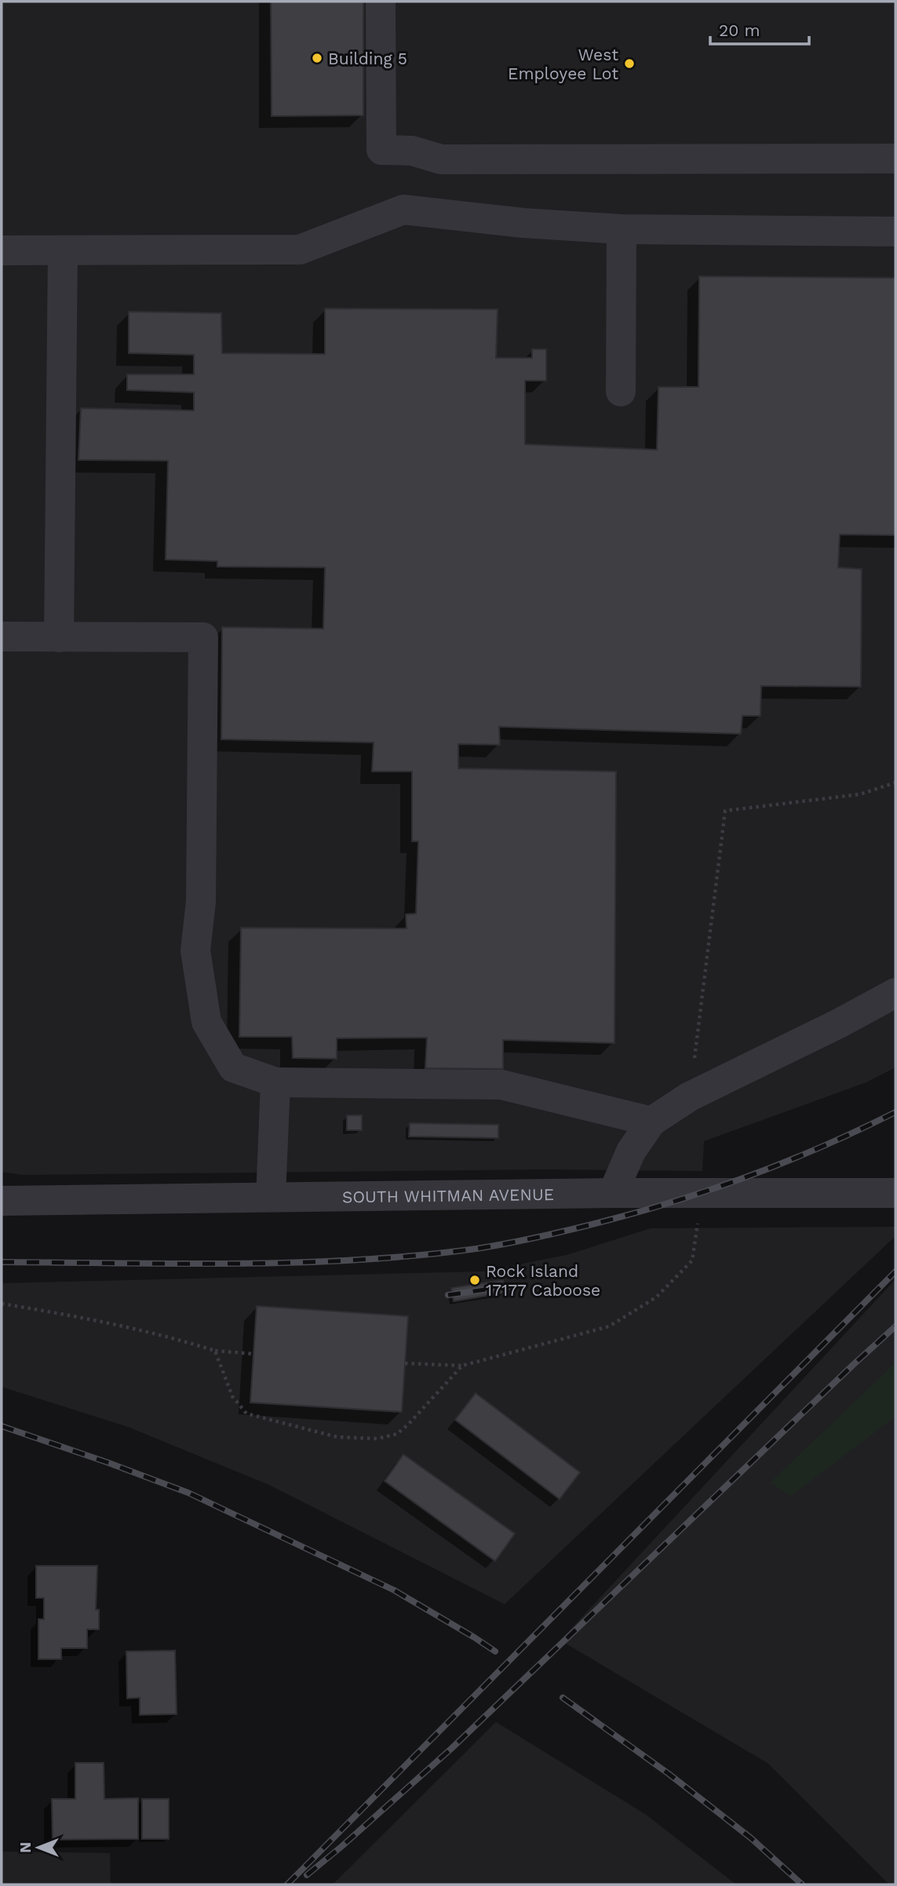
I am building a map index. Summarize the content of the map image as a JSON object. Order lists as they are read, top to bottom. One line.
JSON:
{"streets":{"street":["SOUTH WHITMAN AVENUE"]},"places":["Building 5","West Employee Lot","Rock Island 17177 Caboose"],"scale_bar":"20 m","north":"left"}
